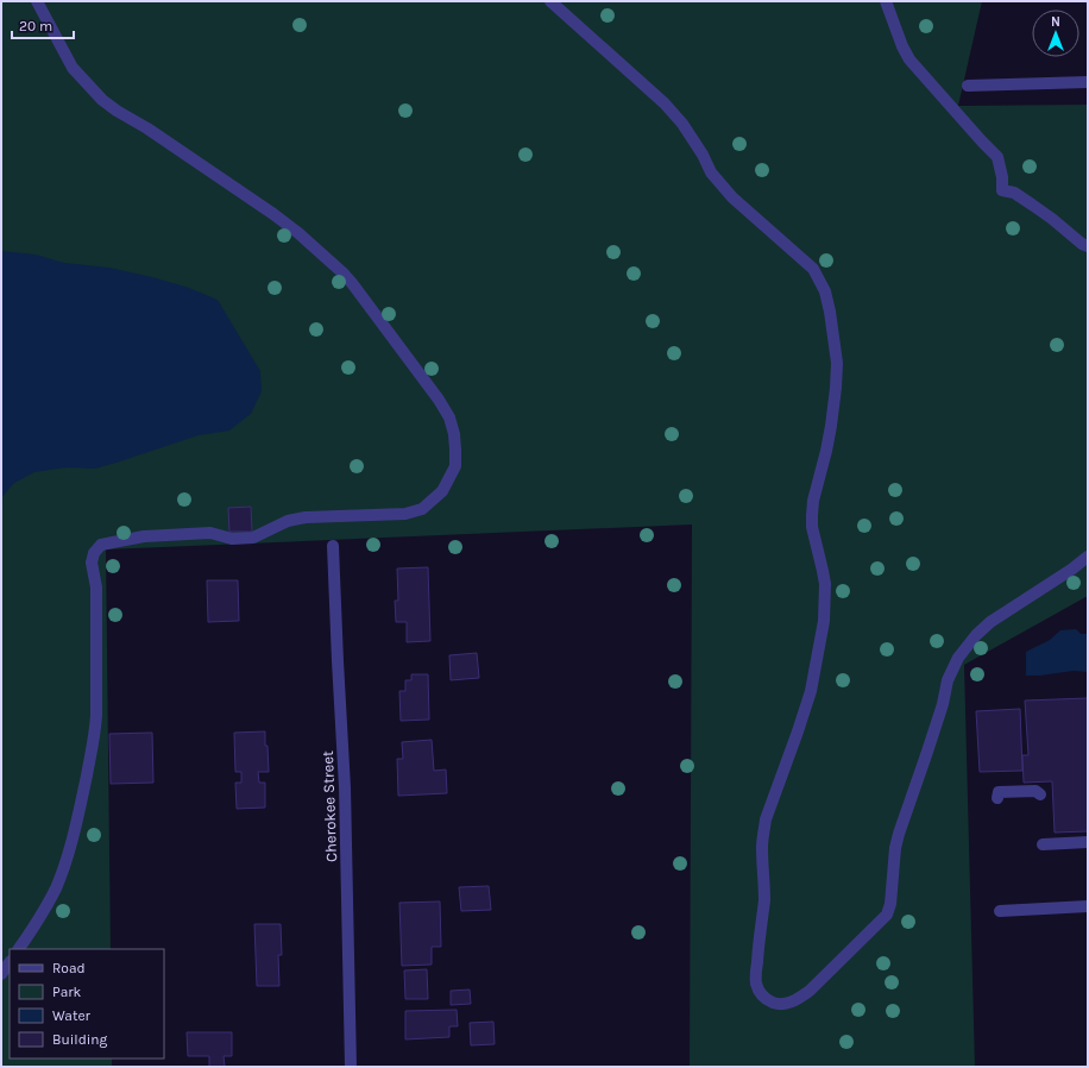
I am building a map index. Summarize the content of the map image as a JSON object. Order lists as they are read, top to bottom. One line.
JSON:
{"streets":{"street":["Cherokee Street"]},"legend":["Road","Park","Water","Building"],"scale_bar":"20 m","north":"top"}
